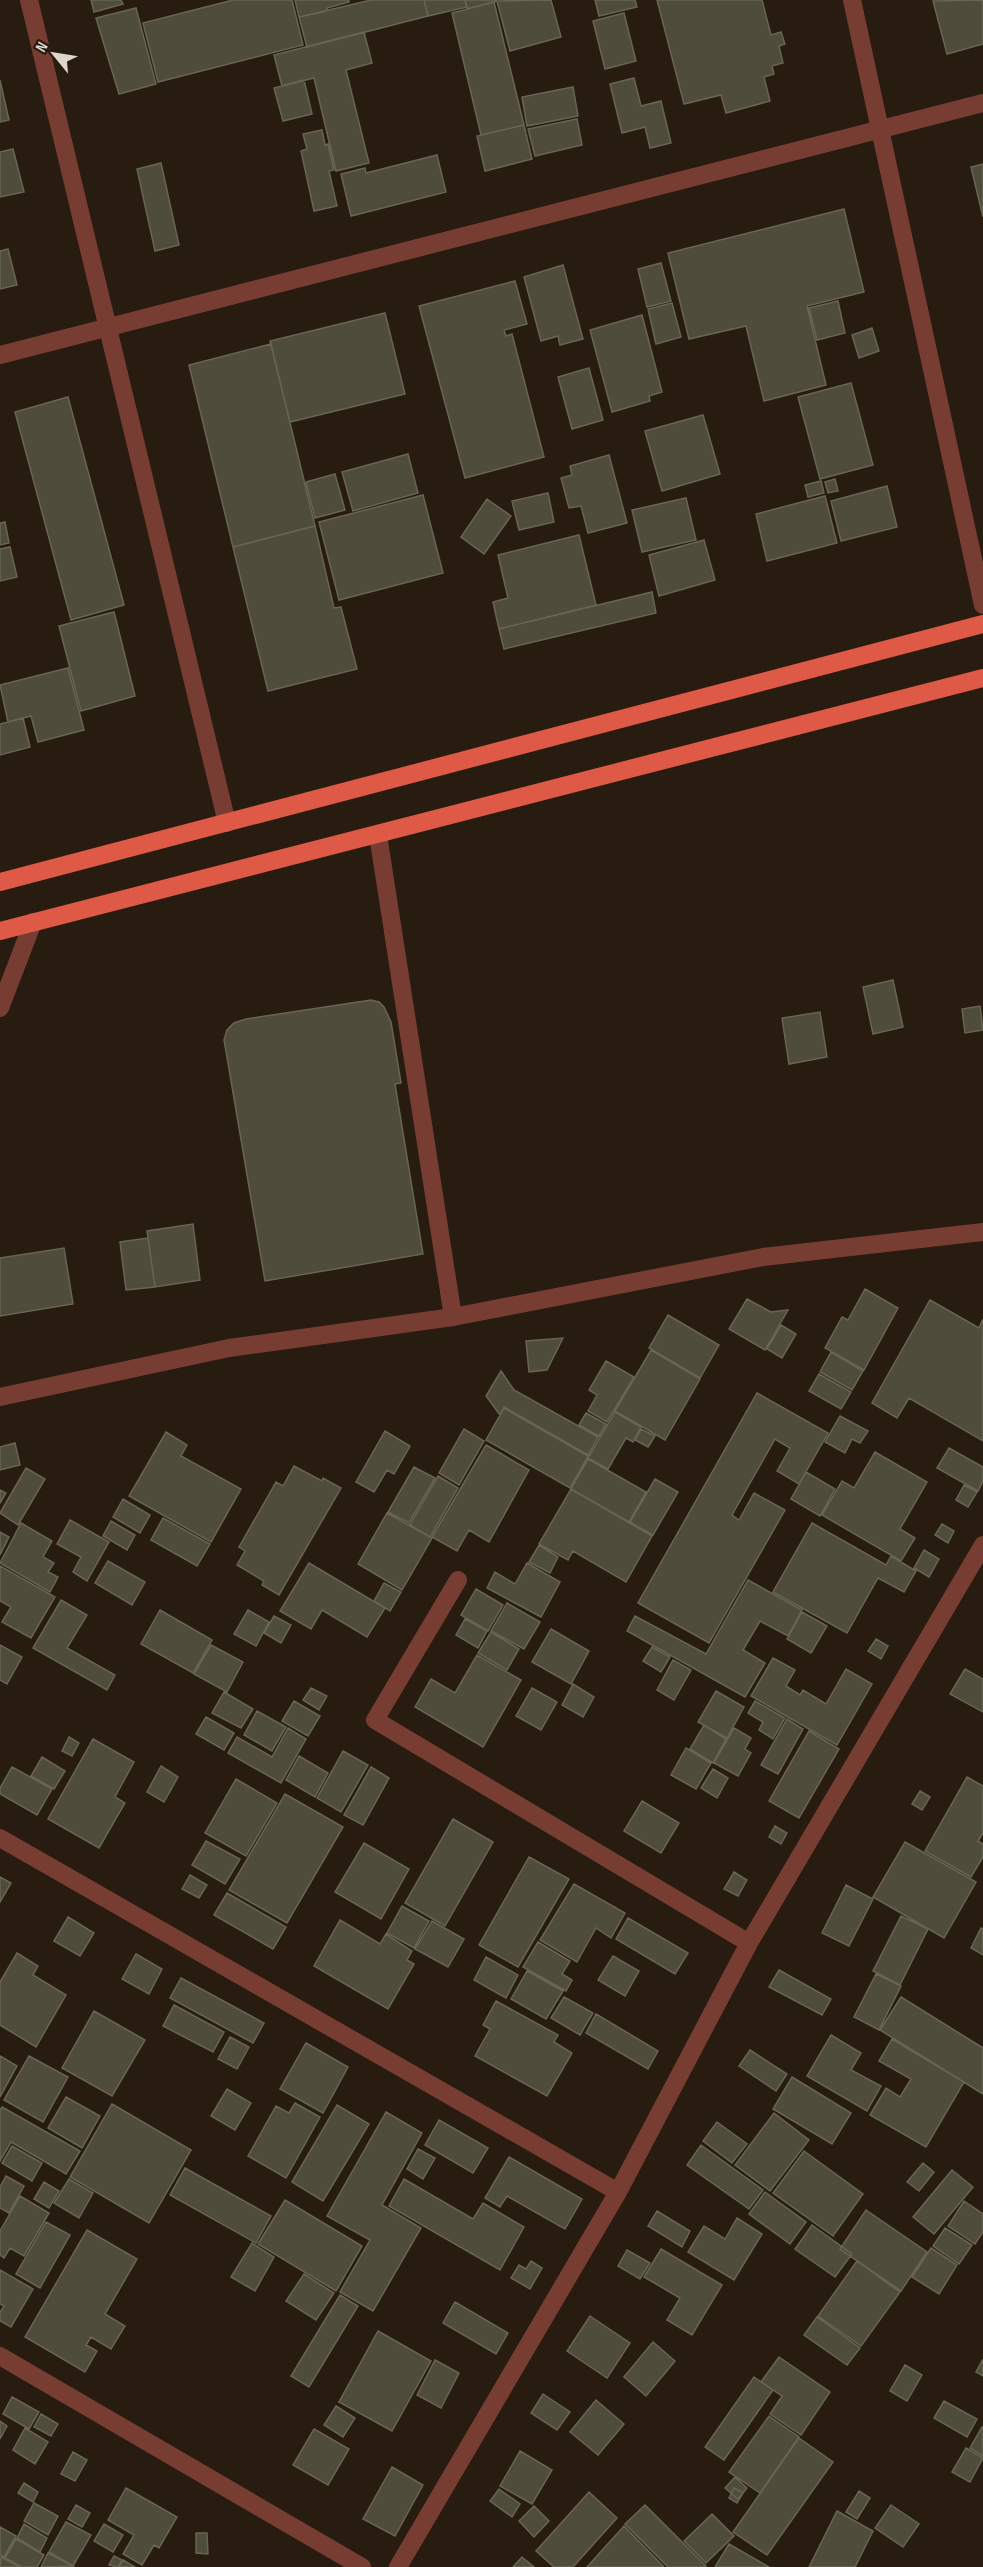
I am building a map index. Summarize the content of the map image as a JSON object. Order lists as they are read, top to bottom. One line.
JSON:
{"north":"top left"}
